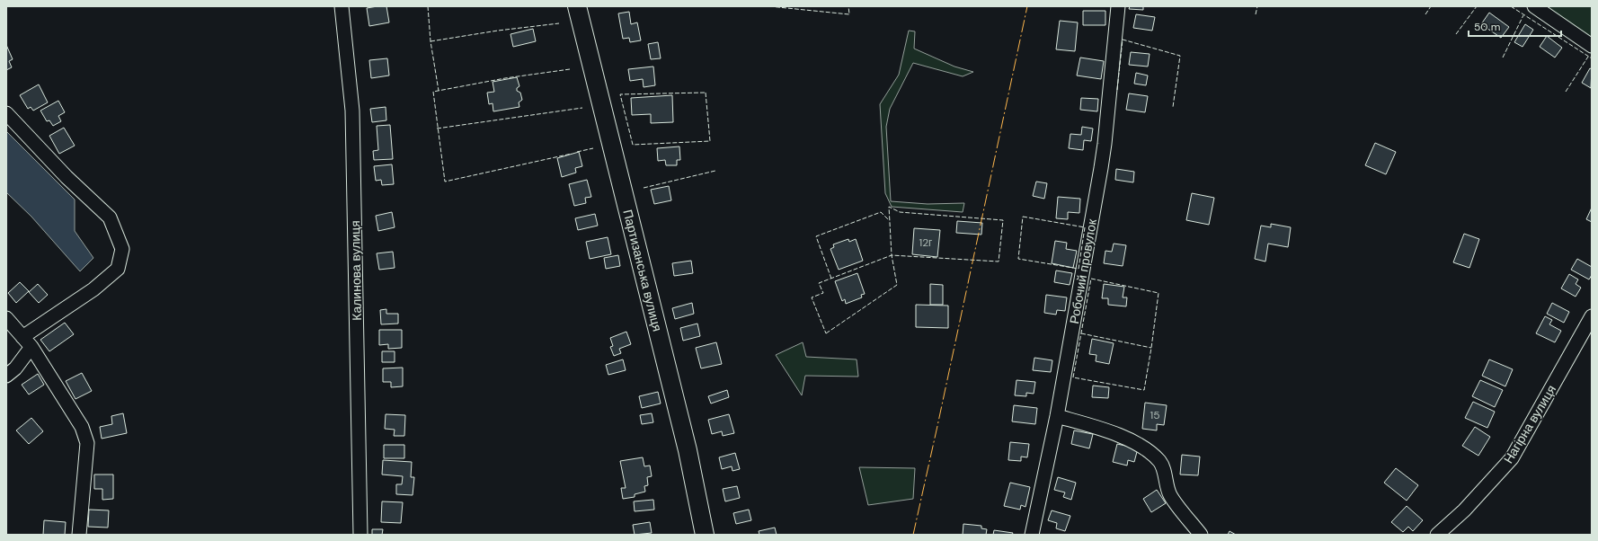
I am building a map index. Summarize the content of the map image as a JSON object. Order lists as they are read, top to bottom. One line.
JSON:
{"streets":{"main road":["Партизанська вулиця"],"street":["Калинова вулиця","Робочий провулок","Нагірна вулиця"]},"house_numbers":["12г","15"],"scale_bar":"50 m"}
